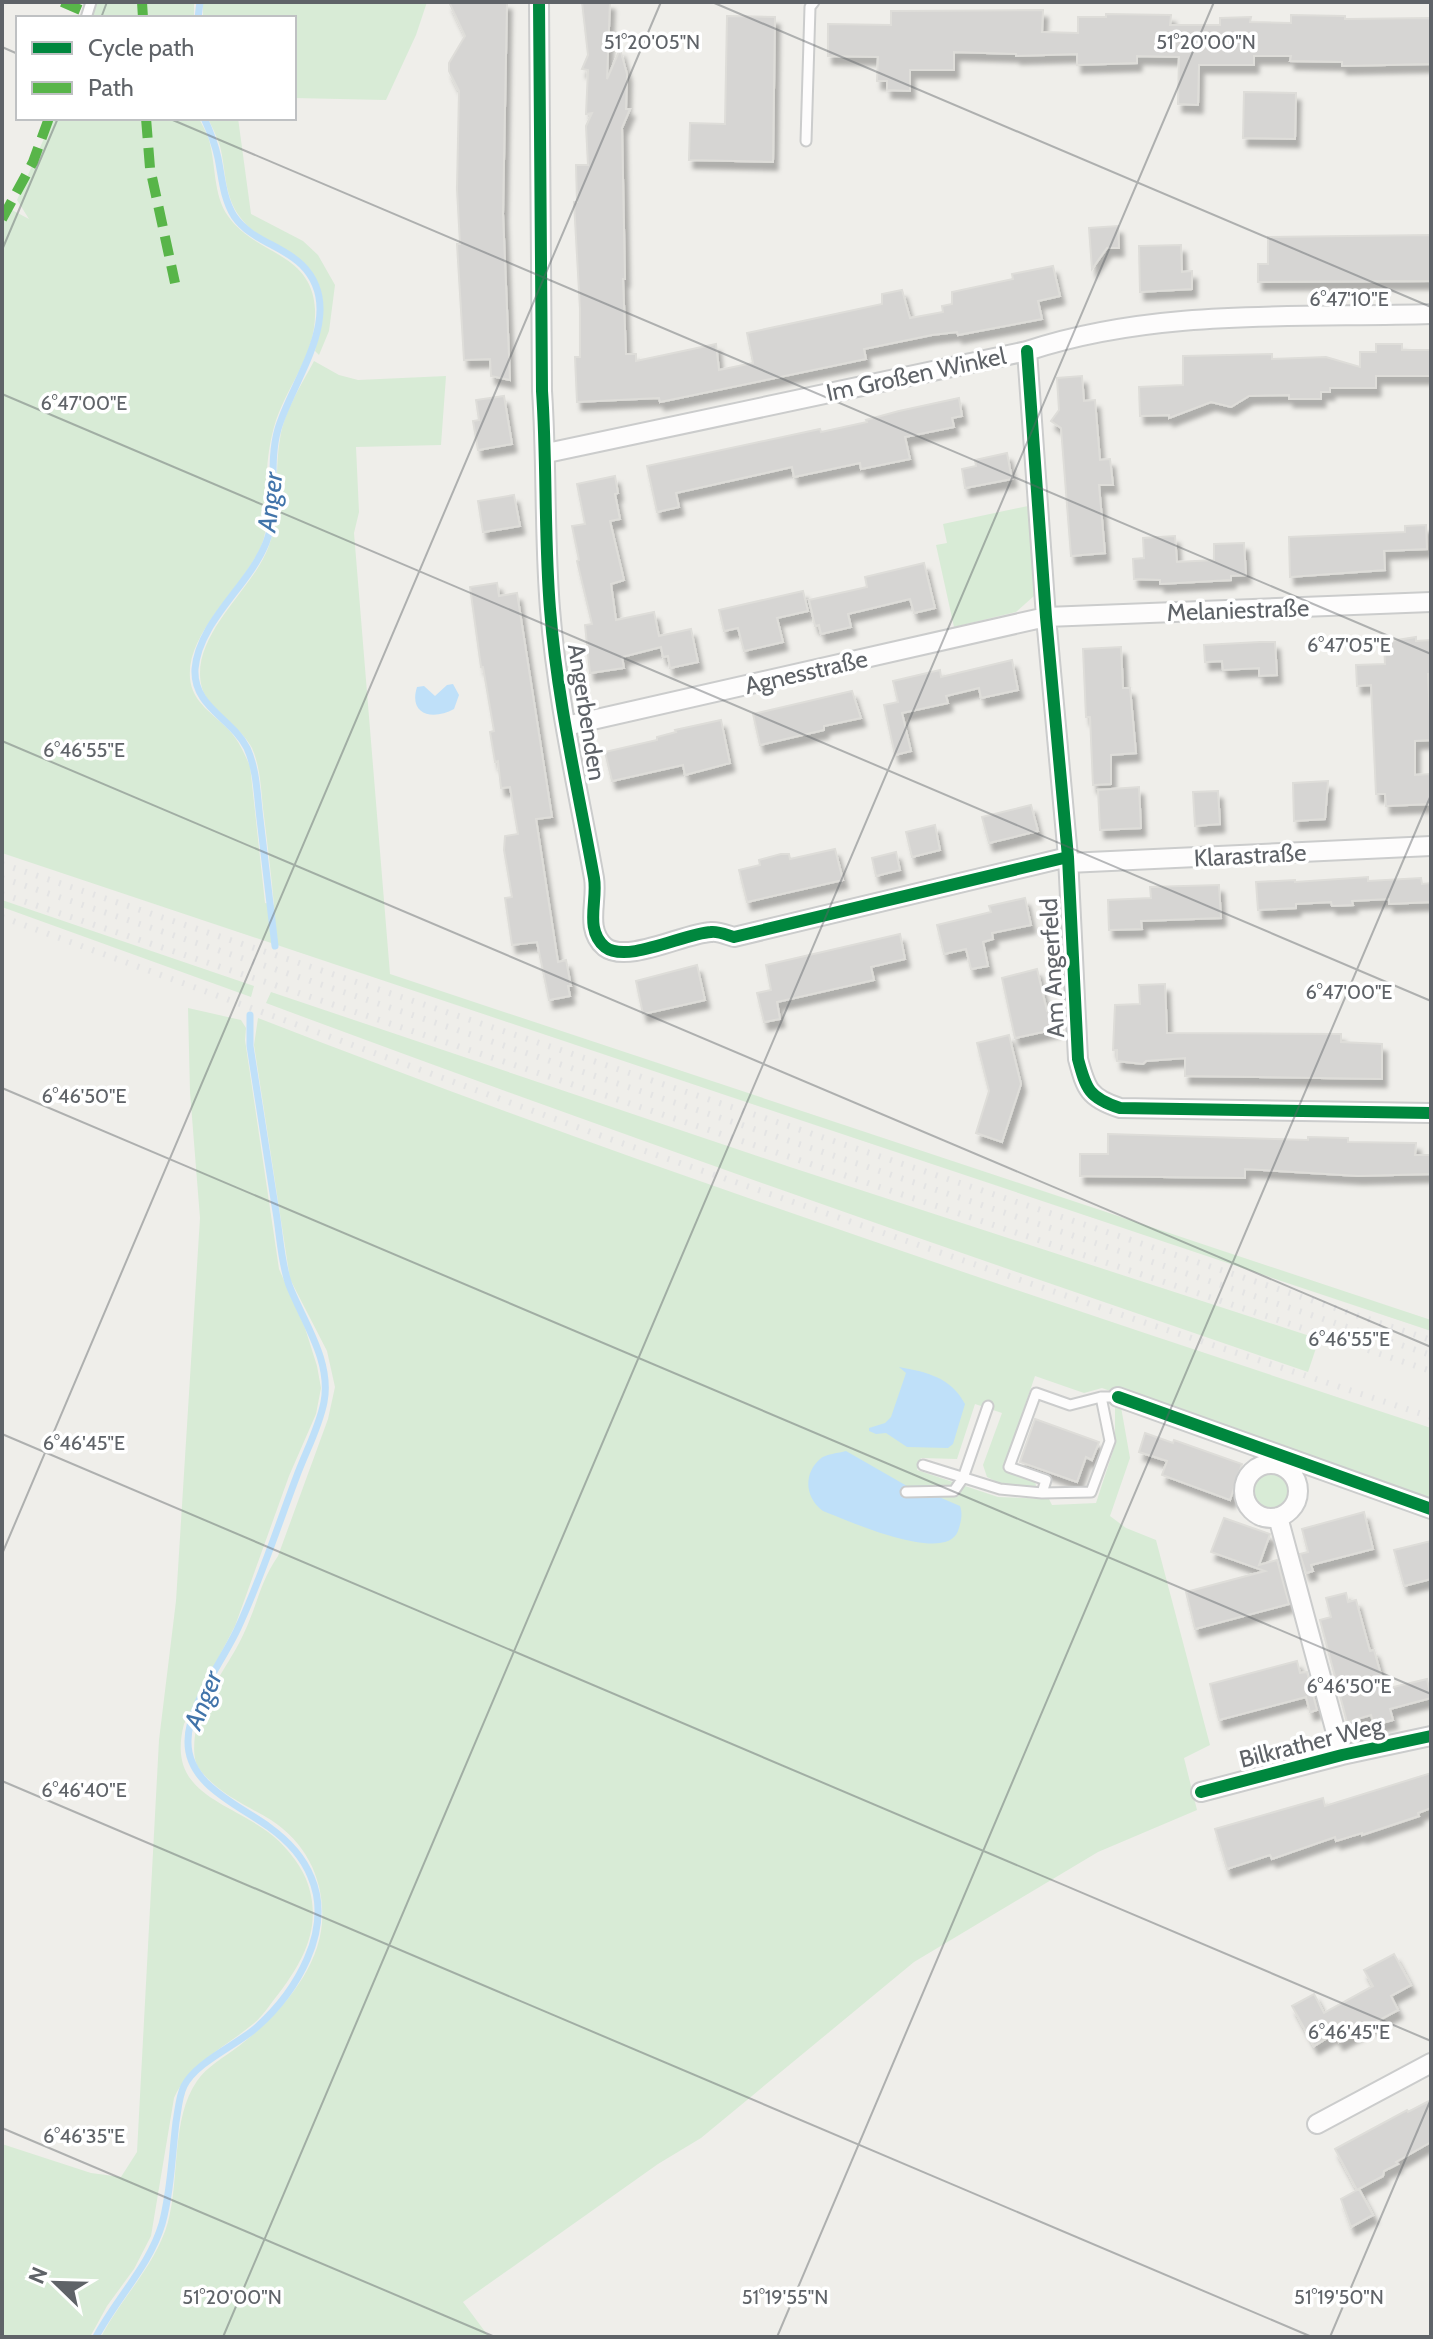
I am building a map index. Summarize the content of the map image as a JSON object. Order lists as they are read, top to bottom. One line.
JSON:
{"streets":{"street":["Im Großen Winkel","Melaniestraße","Agnesstraße","Angerbenden","Klarastraße","Am Angerfeld","Bilkrather Weg"]},"crossings":[["Im Großen Winkel","Angerbenden"],["Im Großen Winkel","Am Angerfeld"],["Melaniestraße","Agnesstraße"],["Melaniestraße","Am Angerfeld"],["Agnesstraße","Angerbenden"],["Agnesstraße","Am Angerfeld"],["Angerbenden","Klarastraße"],["Angerbenden","Am Angerfeld"],["Klarastraße","Am Angerfeld"]],"water":["Anger"],"legend":["Cycle path","Path"],"north":"top left","coordinates":["51°20'05\"N","51°20'00\"N","6°47'10\"E","6°47'00\"E","6°47'05\"E","6°46'55\"E","6°46'50\"E","6°46'45\"E","6°46'40\"E","6°46'35\"E","51°19'55\"N","51°19'50\"N"]}
